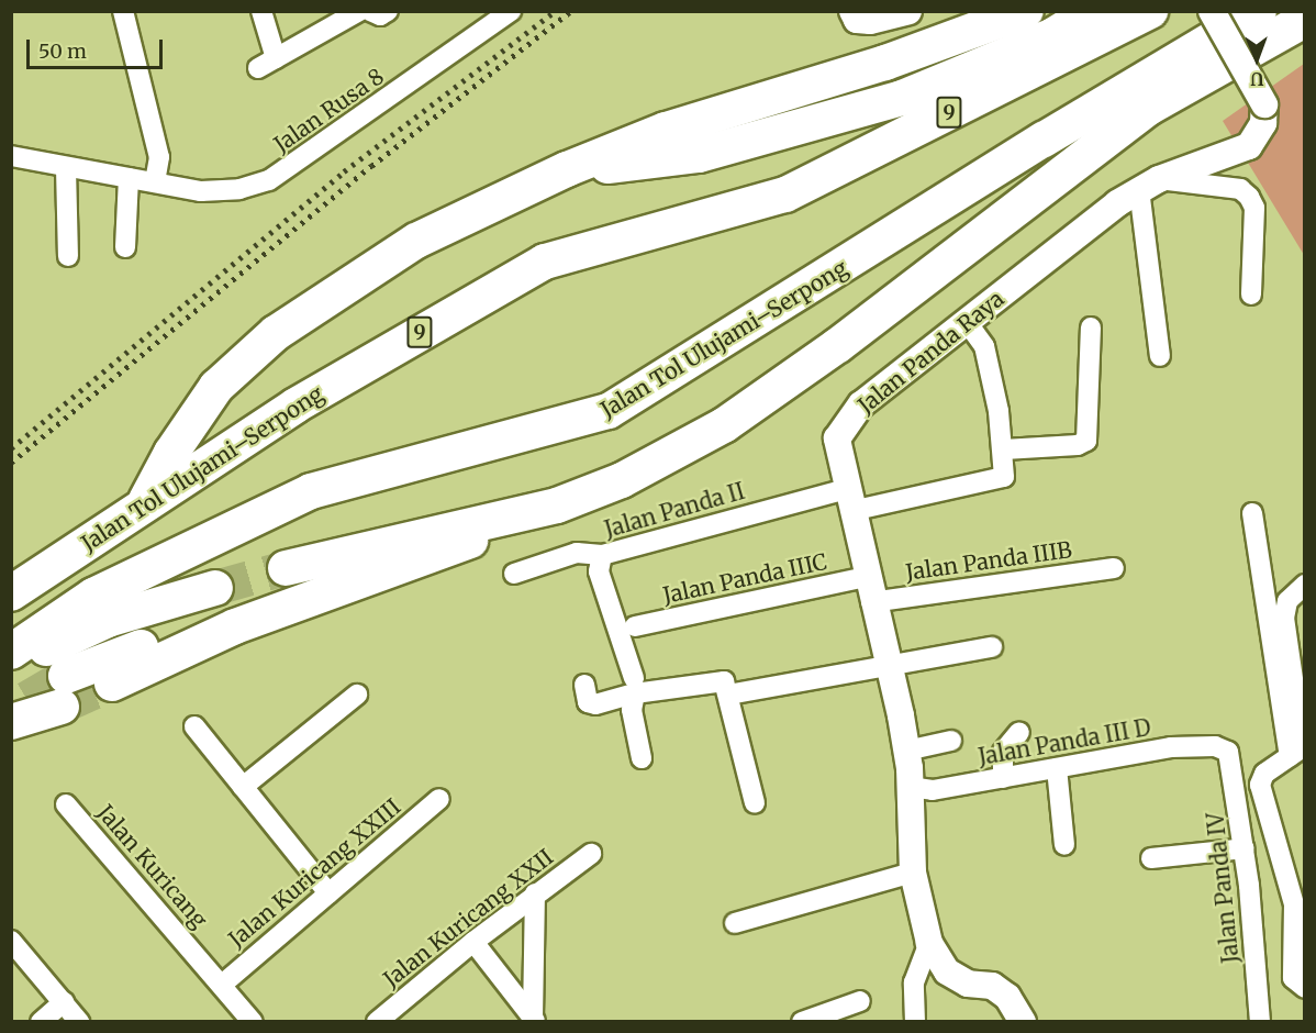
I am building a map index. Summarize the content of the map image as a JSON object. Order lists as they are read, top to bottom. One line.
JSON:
{"streets":{"highway":["9","Jalan Tol Ulujami–Serpong"],"street":["Jalan Rusa 8","Jalan Panda Raya","Jalan Panda II","Jalan Panda IIIB","Jalan Panda IIIC","Jalan Panda III D","Jalan Kuricang","Jalan Kuricang XXIII","Jalan Panda IV","Jalan Kuricang XXII"]},"crossings":[["Jalan Panda Raya","Jalan Panda II"],["Jalan Panda Raya","Jalan Panda IIIB"],["Jalan Panda Raya","Jalan Panda IIIC"],["Jalan Panda Raya","Jalan Panda III D"],["Jalan Panda IIIB","Jalan Panda IIIC"],["Jalan Panda III D","Jalan Panda IV"],["Jalan Kuricang","Jalan Kuricang XXIII"]],"scale_bar":"50 m","north":"bottom"}
